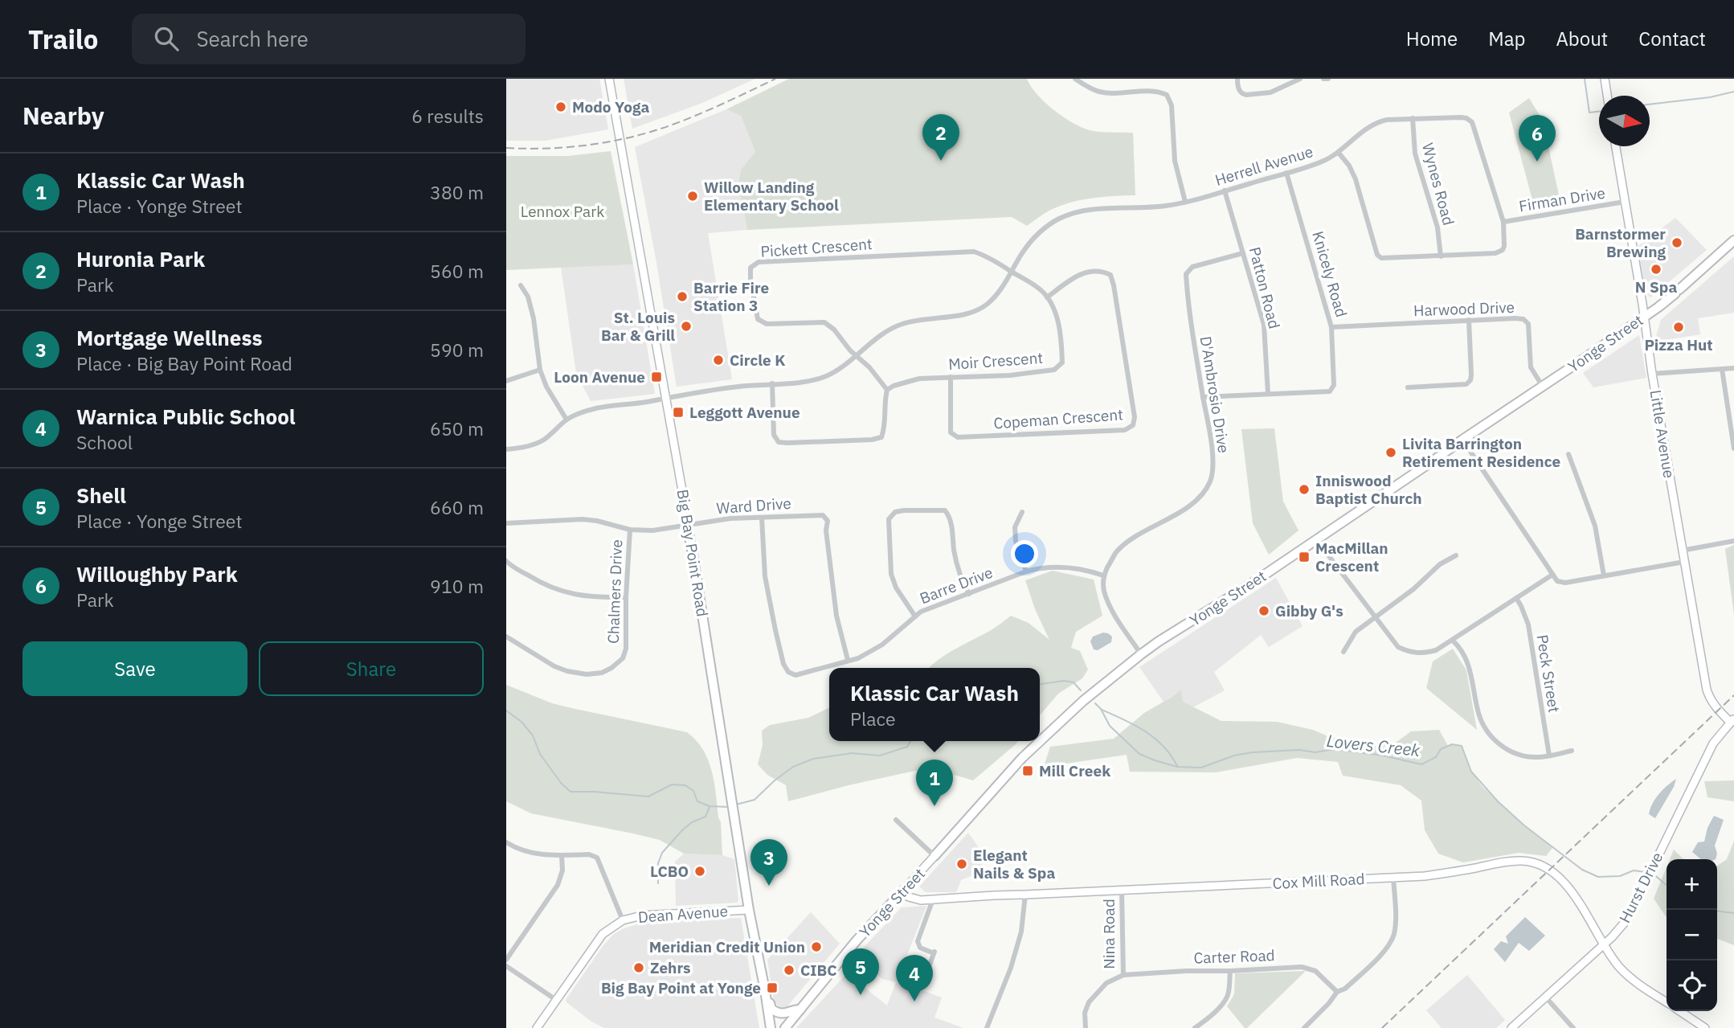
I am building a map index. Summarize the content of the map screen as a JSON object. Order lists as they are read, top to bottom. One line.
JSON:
{"streets":{"main road":["Yonge Street","Big Bay Point Road"],"street":["Herrell Avenue","Wynes Road","Firman Drive","Pickett Crescent","Knicely Road","Patton Road","Harwood Drive","Moir Crescent","D'Ambrosio Drive","Copeman Crescent","Little Avenue","Ward Drive","Barre Drive","Chalmers Drive","Peck Street","Cox Mill Road","Hurst Drive","Dean Avenue","Nina Road","Carter Road"]},"crossings":[["Herrell Avenue","Wynes Road"],["Herrell Avenue","Firman Drive"],["Herrell Avenue","Knicely Road"],["Herrell Avenue","Patton Road"],["Firman Drive","Little Avenue"],["Pickett Crescent","Moir Crescent"],["Knicely Road","Patton Road"],["Knicely Road","Harwood Drive"],["Knicely Road","D'Ambrosio Drive"],["Patton Road","D'Ambrosio Drive"],["Harwood Drive","Yonge Street"],["Yonge Street","Little Avenue"],["Yonge Street","Cox Mill Road"],["Moir Crescent","Copeman Crescent"],["D'Ambrosio Drive","Barre Drive"],["Little Avenue","Hurst Drive"],["Ward Drive","Big Bay Point Road"],["Ward Drive","Barre Drive"],["Ward Drive","Chalmers Drive"],["Big Bay Point Road","Dean Avenue"],["Cox Mill Road","Hurst Drive"],["Cox Mill Road","Nina Road"],["Nina Road","Carter Road"]],"water":["Lovers Creek"],"parks":["Lennox Park"],"places":{"other":["Modo Yoga","Willow Landing Elementary School","Barnstormer Brewing","N Spa","Barrie Fire Station 3","St. Louis Bar & Grill","Pizza Hut","Circle K","Livita Barrington Retirement Residence","Inniswood Baptist Church","Gibby G's","Elegant Nails & Spa","LCBO","Meridian Credit Union","Zehrs","CIBC"],"transit":["Loon Avenue","Leggott Avenue","MacMillan Crescent","Mill Creek","Big Bay Point at Yonge"]},"north":"right","page":{"header":"Trailo","search":"Search here","nav":["Home","Map","About","Contact"],"heading":["Nearby","6 results"],"pins":["2","6","1","3","5","4"],"list":[{"mark":"1","name":"Klassic Car Wash","note":"Place · Yonge Street","value":"380 m"},{"mark":"2","name":"Huronia Park","note":"Park","value":"560 m"},{"mark":"3","name":"Mortgage Wellness","note":"Place · Big Bay Point Road","value":"590 m"},{"mark":"4","name":"Warnica Public School","note":"School","value":"650 m"},{"mark":"5","name":"Shell","note":"Place · Yonge Street","value":"660 m"},{"mark":"6","name":"Willoughby Park","note":"Park","value":"910 m"}],"buttons":["Save","Share"],"popup":["Klassic Car Wash","Place"],"map_buttons":["+","−"]}}
